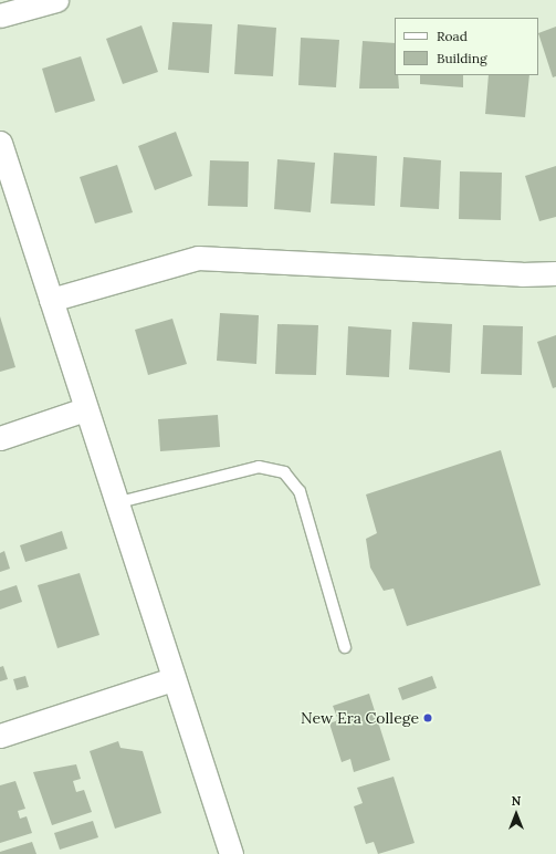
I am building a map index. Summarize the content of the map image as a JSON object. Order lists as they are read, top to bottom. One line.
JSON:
{"places":["New Era College"],"legend":["Road","Building"],"north":"top"}
